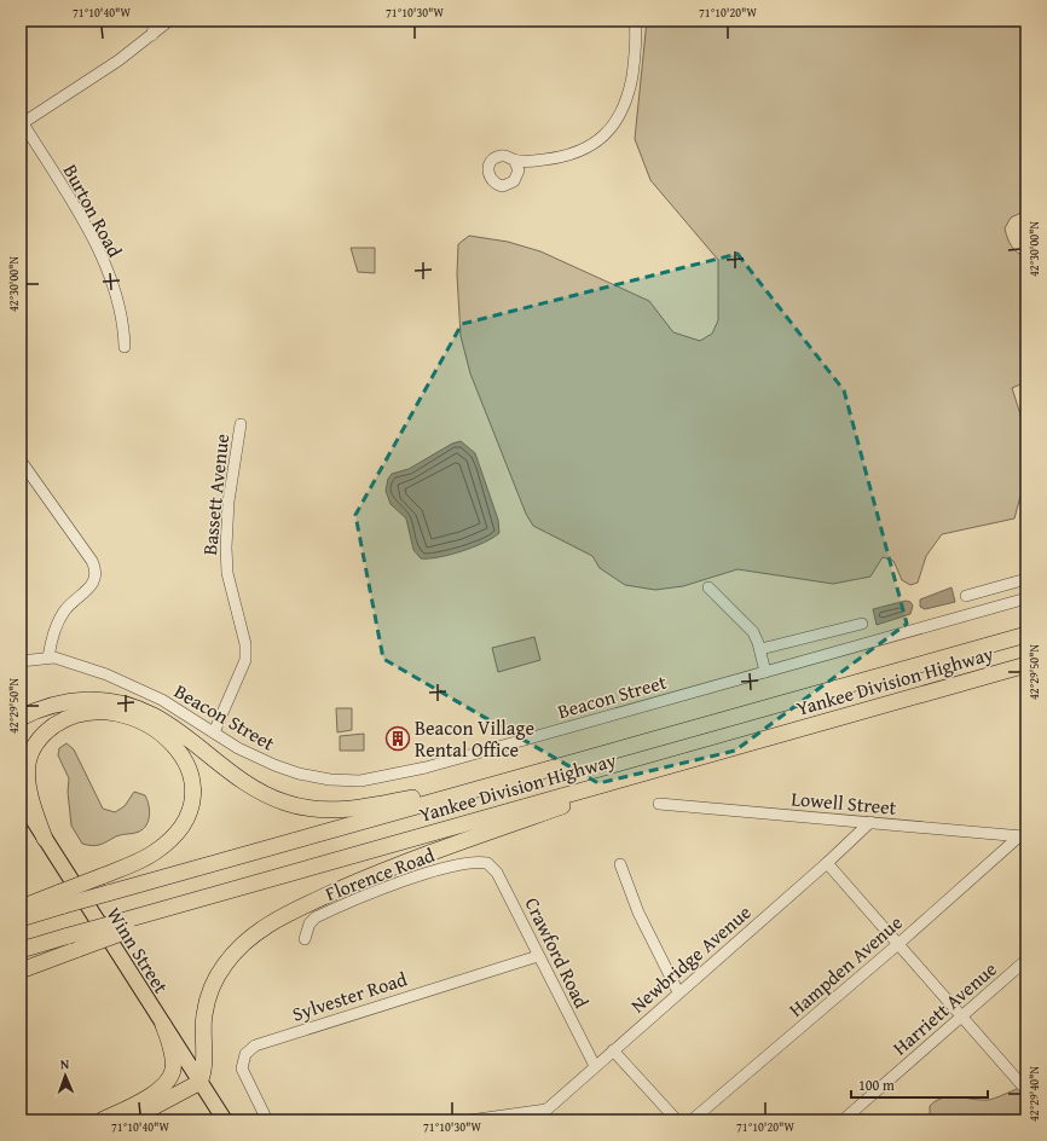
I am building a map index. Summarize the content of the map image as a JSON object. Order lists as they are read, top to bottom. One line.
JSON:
{"streets":{"highway":["Yankee Division Highway"],"main road":["Winn Street"],"street":["Burton Road","Bassett Avenue","Beacon Street","Lowell Street","Florence Road","Crawford Road","Newbridge Avenue","Hampden Avenue","Sylvester Road","Harriett Avenue"]},"crossings":[["Bassett Avenue","Beacon Street"],["Lowell Street","Newbridge Avenue"],["Lowell Street","Hampden Avenue"],["Florence Road","Crawford Road"],["Crawford Road","Newbridge Avenue"],["Crawford Road","Sylvester Road"]],"places":{"building":["Beacon Village Rental Office"]},"scale_bar":"100 m","north":"top","coordinates":["71°10'40\"W","71°10'30\"W","71°10'20\"W","42°30'00\"N","42°29'50\"N","42°29'40\"N"]}
